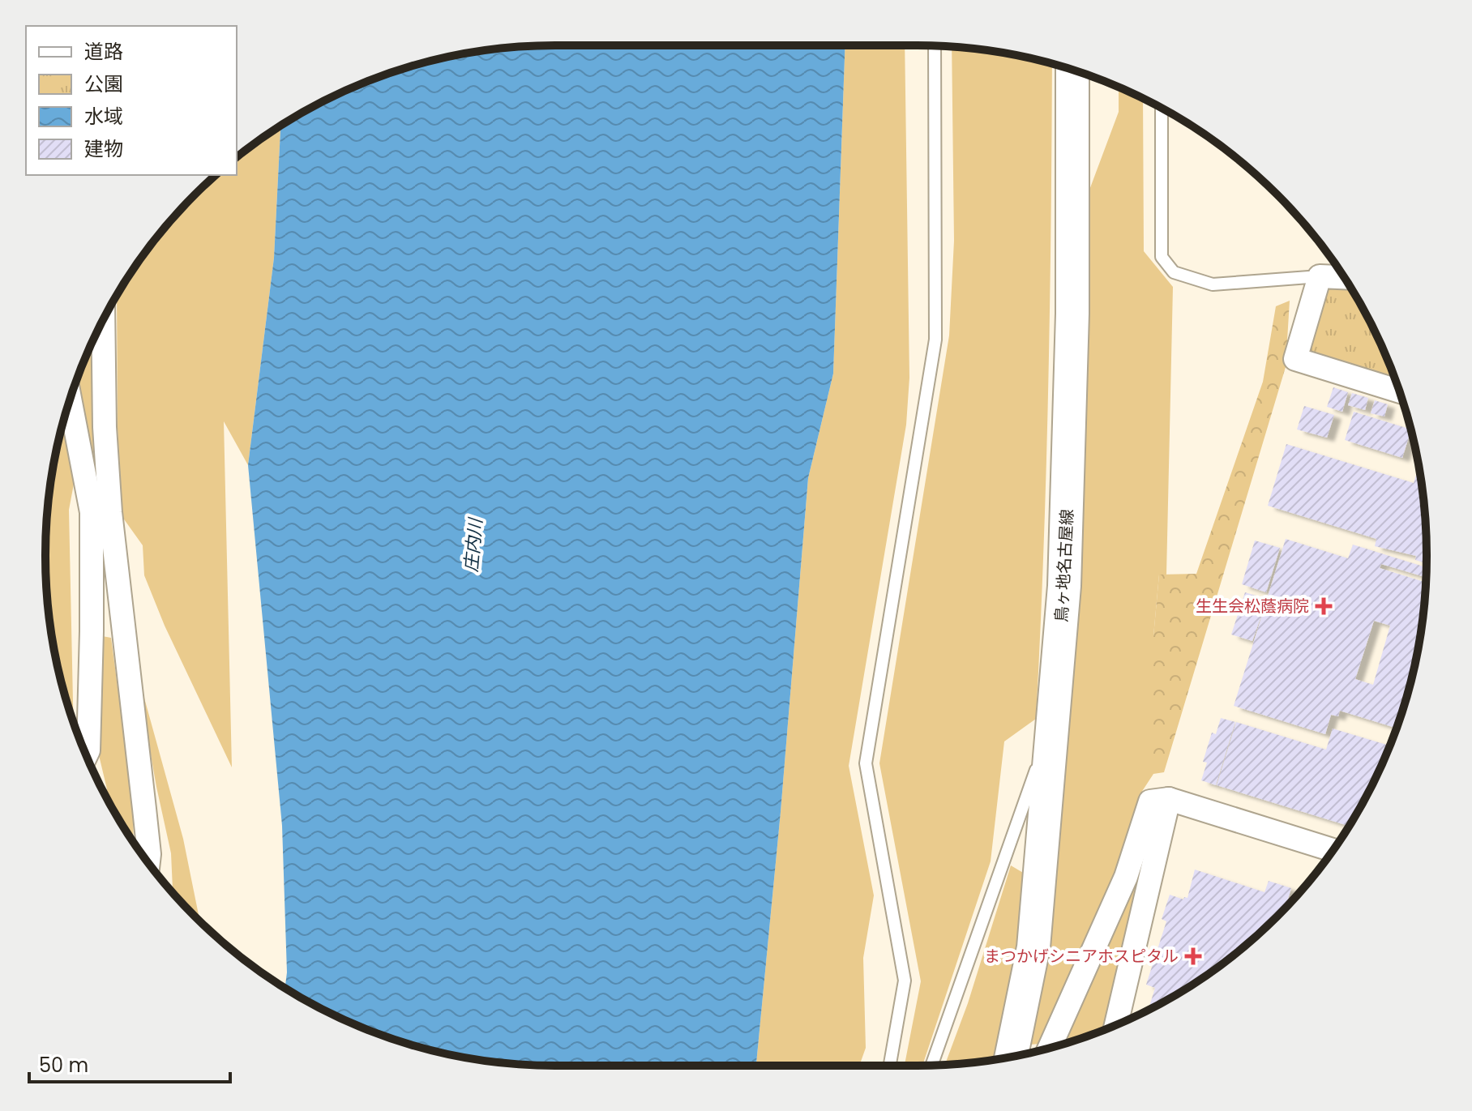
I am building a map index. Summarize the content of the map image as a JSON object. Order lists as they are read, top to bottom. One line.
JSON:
{"streets":{"main road":["鳥ヶ地名古屋線"]},"water":["庄内川"],"places":{"health":["生生会松蔭病院","まつかげシニアホスピタル"]},"legend":["道路","公園","水域","建物"],"scale_bar":"50 m"}
